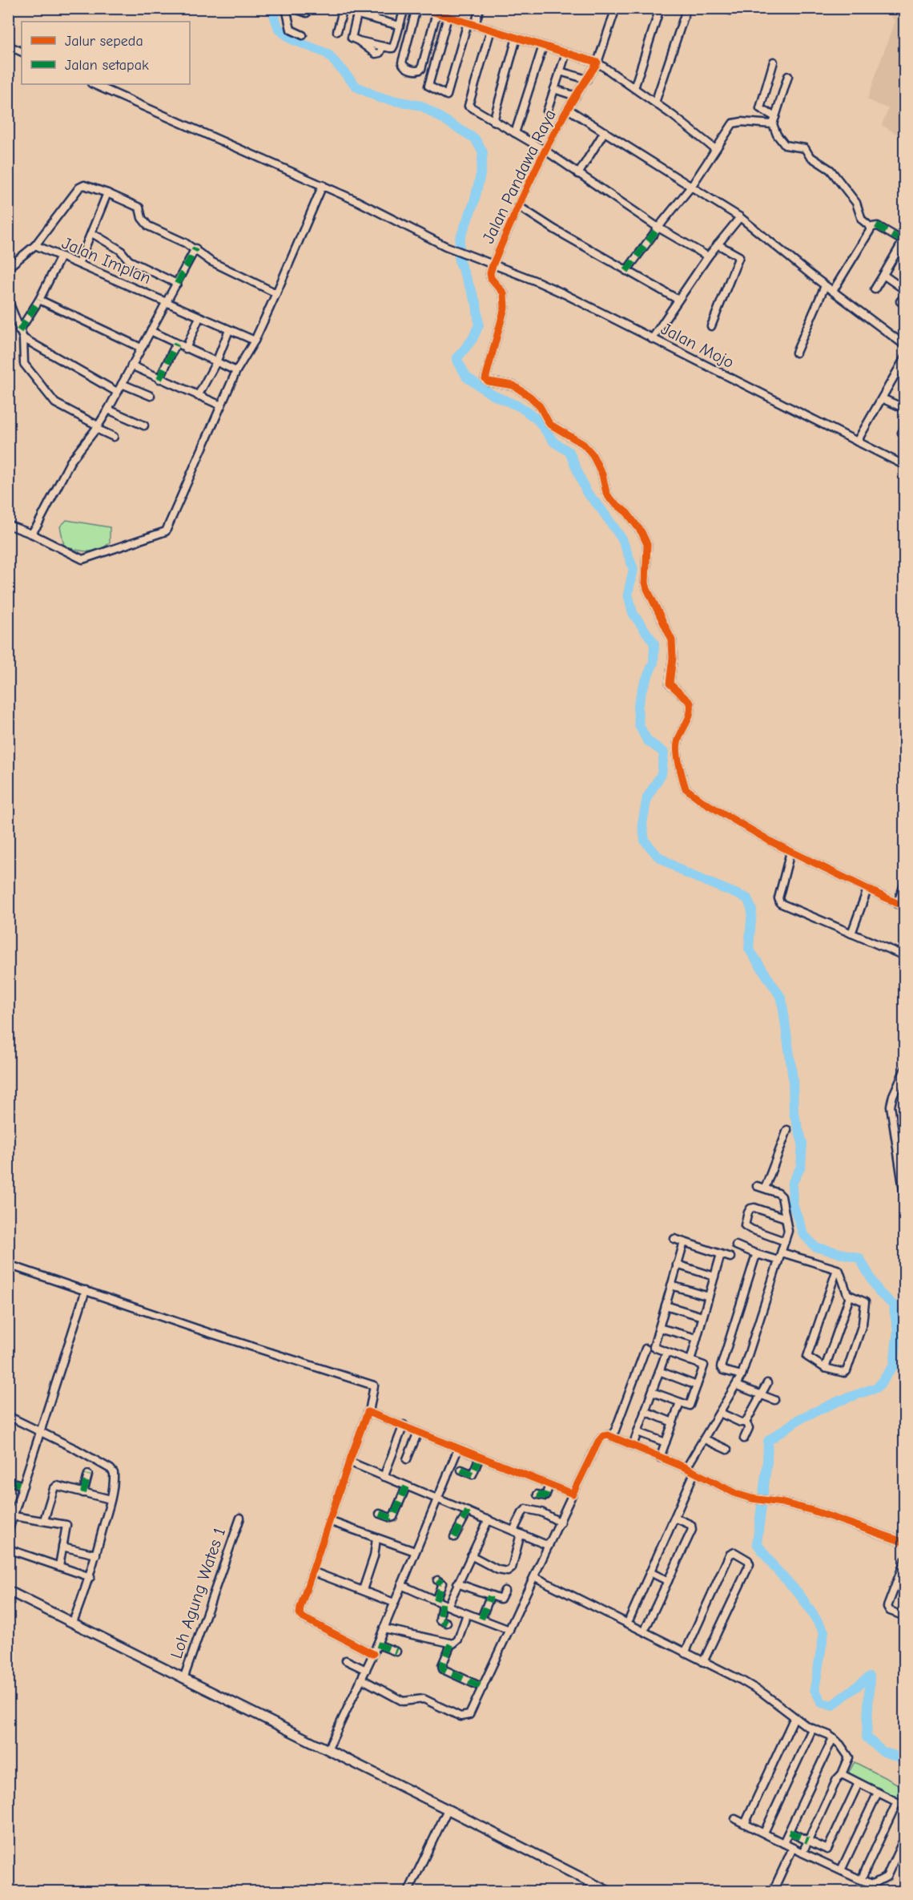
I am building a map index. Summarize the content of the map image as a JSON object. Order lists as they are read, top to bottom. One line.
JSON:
{"streets":{"street":["Jalan Pandawa Raya","Jalan Implan","Jalan Mojo","Loh Agung Wates 1"]},"crossings":[["Jalan Pandawa Raya","Jalan Mojo"]],"legend":["Jalur sepeda","Jalan setapak"]}
